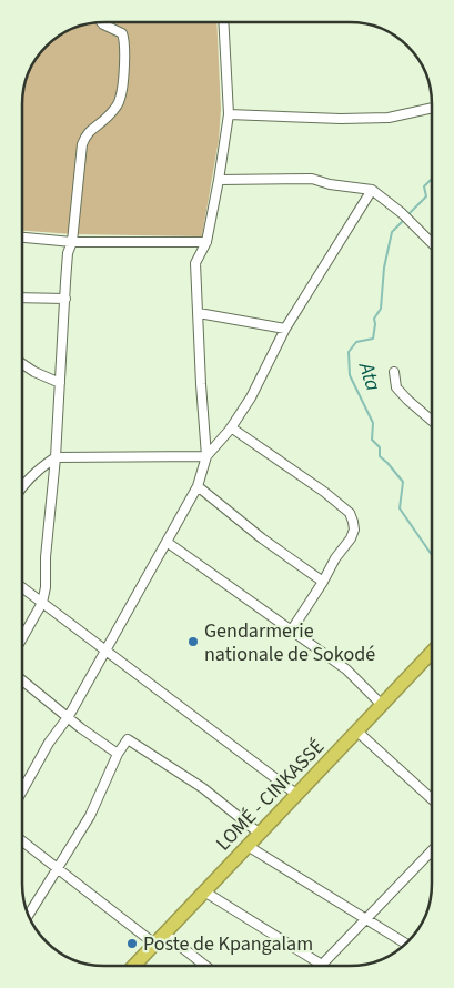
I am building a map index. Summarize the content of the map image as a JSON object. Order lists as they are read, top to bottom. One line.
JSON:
{"streets":{"highway":["LOMÉ - CINKASSÉ"]},"water":["Ata"],"places":["Gendarmerie nationale de Sokodé","Poste de Kpangalam"]}
